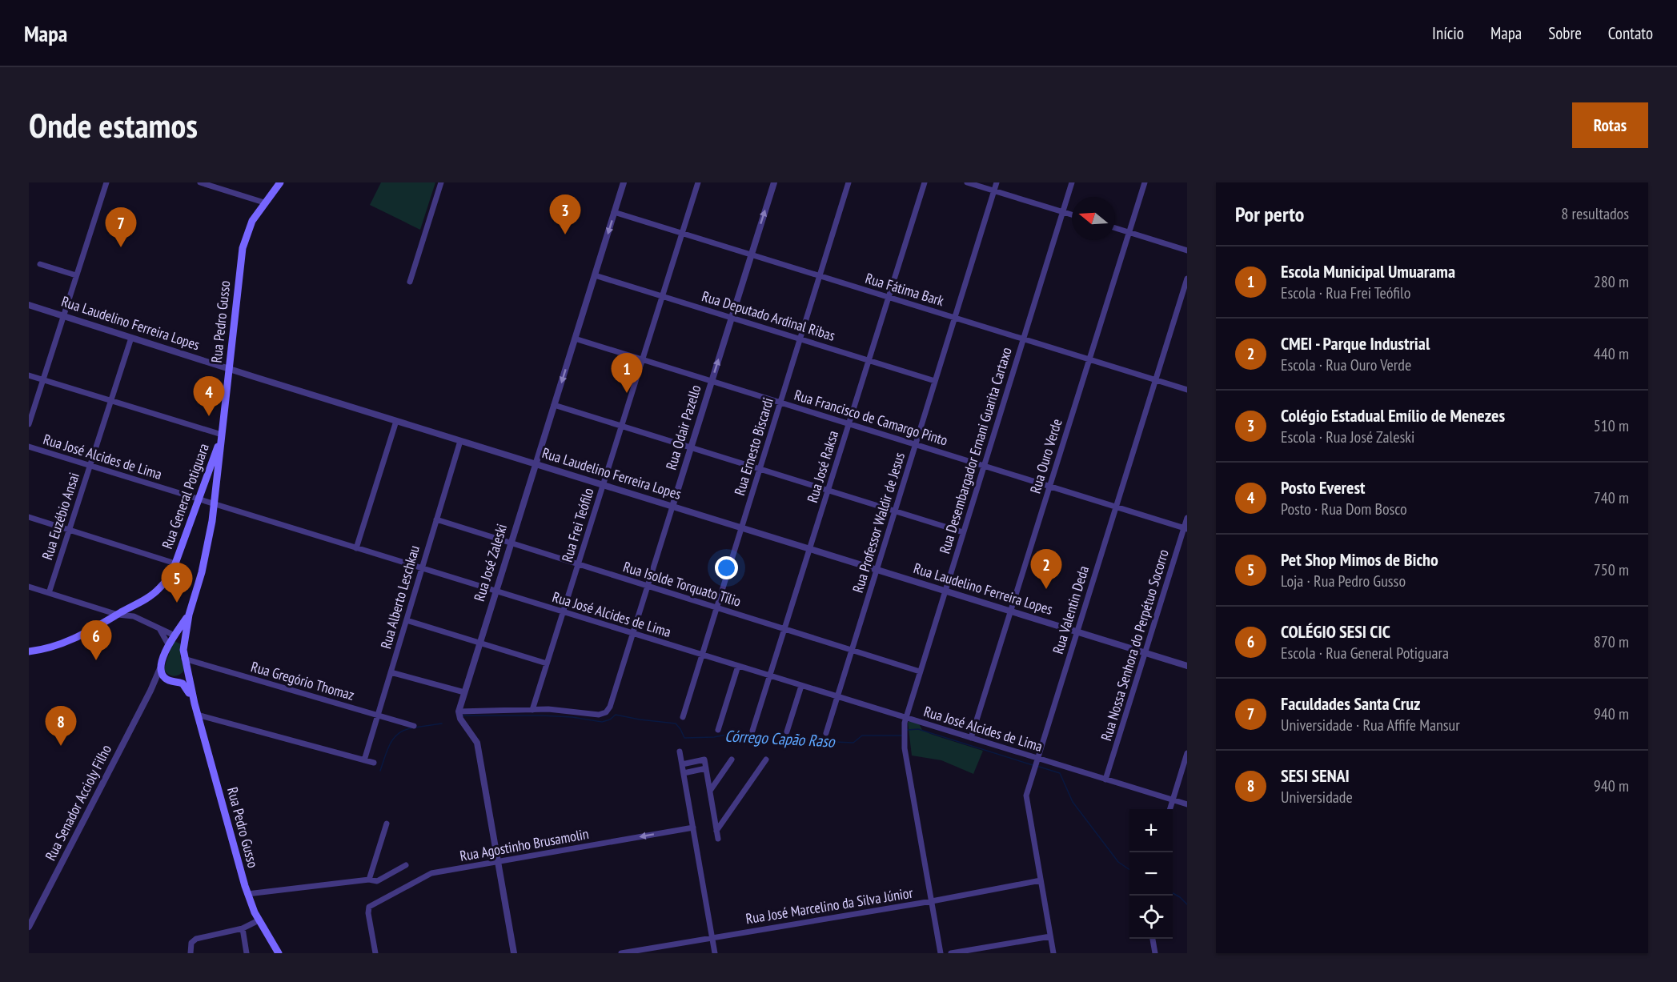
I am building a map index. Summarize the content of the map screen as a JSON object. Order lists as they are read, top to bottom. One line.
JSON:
{"streets":{"main road":["Rua Pedro Gusso","Rua General Potiguara"],"street":["Rua Fátima Bark","Rua Deputado Ardinal Ribas","Rua Laudelino Ferreira Lopes","Rua Francisco de Camargo Pinto","Rua Odair Pazello","Rua Ernesto Biscardi","Rua Desembargador Ernani Guarita Cartaxo","Rua Ouro Verde","Rua José Alcides de Lima","Rua José Raksa","Rua Euzébio Ansai","Rua Professor Waldir de Jesus","Rua Frei Teófilo","Rua José Zaleski","Rua Isolde Torquato Tílio","Rua Alberto Leschkau","Rua Valentin Deda","Rua Nossa Senhora do Perpétuo Socorro","Rua Gregório Thomaz","Rua Senador Accioly Filho","Rua Agostinho Brusamolin","Rua José Marcelino da Silva Júnior"]},"crossings":[["Rua Fátima Bark","Rua Odair Pazello"],["Rua Fátima Bark","Rua Ernesto Biscardi"],["Rua Fátima Bark","Rua Desembargador Ernani Guarita Cartaxo"],["Rua Fátima Bark","Rua Ouro Verde"],["Rua Fátima Bark","Rua José Raksa"],["Rua Fátima Bark","Rua Professor Waldir de Jesus"],["Rua Fátima Bark","Rua Frei Teófilo"],["Rua Fátima Bark","Rua José Zaleski"],["Rua Fátima Bark","Rua Valentin Deda"],["Rua Deputado Ardinal Ribas","Rua Odair Pazello"],["Rua Deputado Ardinal Ribas","Rua Ernesto Biscardi"],["Rua Deputado Ardinal Ribas","Rua José Raksa"],["Rua Deputado Ardinal Ribas","Rua Professor Waldir de Jesus"],["Rua Deputado Ardinal Ribas","Rua Frei Teófilo"],["Rua Deputado Ardinal Ribas","Rua José Zaleski"],["Rua Pedro Gusso","Rua Laudelino Ferreira Lopes"],["Rua Pedro Gusso","Rua José Alcides de Lima"],["Rua Pedro Gusso","Rua General Potiguara"],["Rua Pedro Gusso","Rua Gregório Thomaz"],["Rua Pedro Gusso","Rua Senador Accioly Filho"],["Rua Laudelino Ferreira Lopes","Rua Odair Pazello"],["Rua Laudelino Ferreira Lopes","Rua Ernesto Biscardi"],["Rua Laudelino Ferreira Lopes","Rua Desembargador Ernani Guarita Cartaxo"],["Rua Laudelino Ferreira Lopes","Rua Ouro Verde"],["Rua Laudelino Ferreira Lopes","Rua José Raksa"],["Rua Laudelino Ferreira Lopes","Rua Euzébio Ansai"],["Rua Laudelino Ferreira Lopes","Rua Professor Waldir de Jesus"],["Rua Laudelino Ferreira Lopes","Rua Frei Teófilo"],["Rua Laudelino Ferreira Lopes","Rua José Zaleski"],["Rua Laudelino Ferreira Lopes","Rua Alberto Leschkau"],["Rua Laudelino Ferreira Lopes","Rua Valentin Deda"],["Rua Laudelino Ferreira Lopes","Rua Nossa Senhora do Perpétuo Socorro"],["Rua Francisco de Camargo Pinto","Rua Odair Pazello"],["Rua Francisco de Camargo Pinto","Rua Ernesto Biscardi"],["Rua Francisco de Camargo Pinto","Rua Desembargador Ernani Guarita Cartaxo"],["Rua Francisco de Camargo Pinto","Rua Ouro Verde"],["Rua Francisco de Camargo Pinto","Rua José Raksa"],["Rua Francisco de Camargo Pinto","Rua Professor Waldir de Jesus"],["Rua Francisco de Camargo Pinto","Rua Frei Teófilo"],["Rua Francisco de Camargo Pinto","Rua José Zaleski"],["Rua Francisco de Camargo Pinto","Rua Valentin Deda"],["Rua Francisco de Camargo Pinto","Rua Nossa Senhora do Perpétuo Socorro"],["Rua Odair Pazello","Rua José Alcides de Lima"],["Rua Odair Pazello","Rua Frei Teófilo"],["Rua Odair Pazello","Rua Isolde Torquato Tílio"],["Rua Ernesto Biscardi","Rua José Alcides de Lima"],["Rua Ernesto Biscardi","Rua Isolde Torquato Tílio"],["Rua Desembargador Ernani Guarita Cartaxo","Rua José Alcides de Lima"],["Rua Desembargador Ernani Guarita Cartaxo","Rua Isolde Torquato Tílio"],["Rua Desembargador Ernani Guarita Cartaxo","Rua José Marcelino da Silva Júnior"],["Rua Ouro Verde","Rua José Alcides de Lima"],["Rua José Alcides de Lima","Rua José Raksa"],["Rua José Alcides de Lima","Rua General Potiguara"],["Rua José Alcides de Lima","Rua Euzébio Ansai"],["Rua José Alcides de Lima","Rua Professor Waldir de Jesus"],["Rua José Alcides de Lima","Rua Frei Teófilo"],["Rua José Alcides de Lima","Rua José Zaleski"],["Rua José Alcides de Lima","Rua Alberto Leschkau"],["Rua José Alcides de Lima","Rua Valentin Deda"],["Rua José Alcides de Lima","Rua Nossa Senhora do Perpétuo Socorro"],["Rua José Raksa","Rua Isolde Torquato Tílio"],["Rua Professor Waldir de Jesus","Rua Isolde Torquato Tílio"],["Rua Frei Teófilo","Rua Isolde Torquato Tílio"],["Rua José Zaleski","Rua Isolde Torquato Tílio"],["Rua Isolde Torquato Tílio","Rua Alberto Leschkau"],["Rua Alberto Leschkau","Rua Gregório Thomaz"],["Rua Valentin Deda","Rua José Marcelino da Silva Júnior"]],"one_way":["Rua Agostinho Brusamolin"],"water":["Córrego Capão Raso"],"north":"left","page":{"header":"Mapa","nav":["Início","Mapa","Sobre","Contato"],"buttons":"Rotas","title":"Onde estamos","heading":["Por perto","8 resultados"],"pins":["3","7","1","4","2","5","6","8"],"list":[{"mark":"1","name":"Escola Municipal Umuarama","note":"Escola · Rua Frei Teófilo","value":"280 m"},{"mark":"2","name":"CMEI - Parque Industrial","note":"Escola · Rua Ouro Verde","value":"440 m"},{"mark":"3","name":"Colégio Estadual Emílio de Menezes","note":"Escola · Rua José Zaleski","value":"510 m"},{"mark":"4","name":"Posto Everest","note":"Posto · Rua Dom Bosco","value":"740 m"},{"mark":"5","name":"Pet Shop Mimos de Bicho","note":"Loja · Rua Pedro Gusso","value":"750 m"},{"mark":"6","name":"COLÉGIO SESI CIC","note":"Escola · Rua General Potiguara","value":"870 m"},{"mark":"7","name":"Faculdades Santa Cruz","note":"Universidade · Rua Affife Mansur","value":"940 m"},{"mark":"8","name":"SESI SENAI","note":"Universidade","value":"940 m"}],"map_buttons":["+","−"]}}
